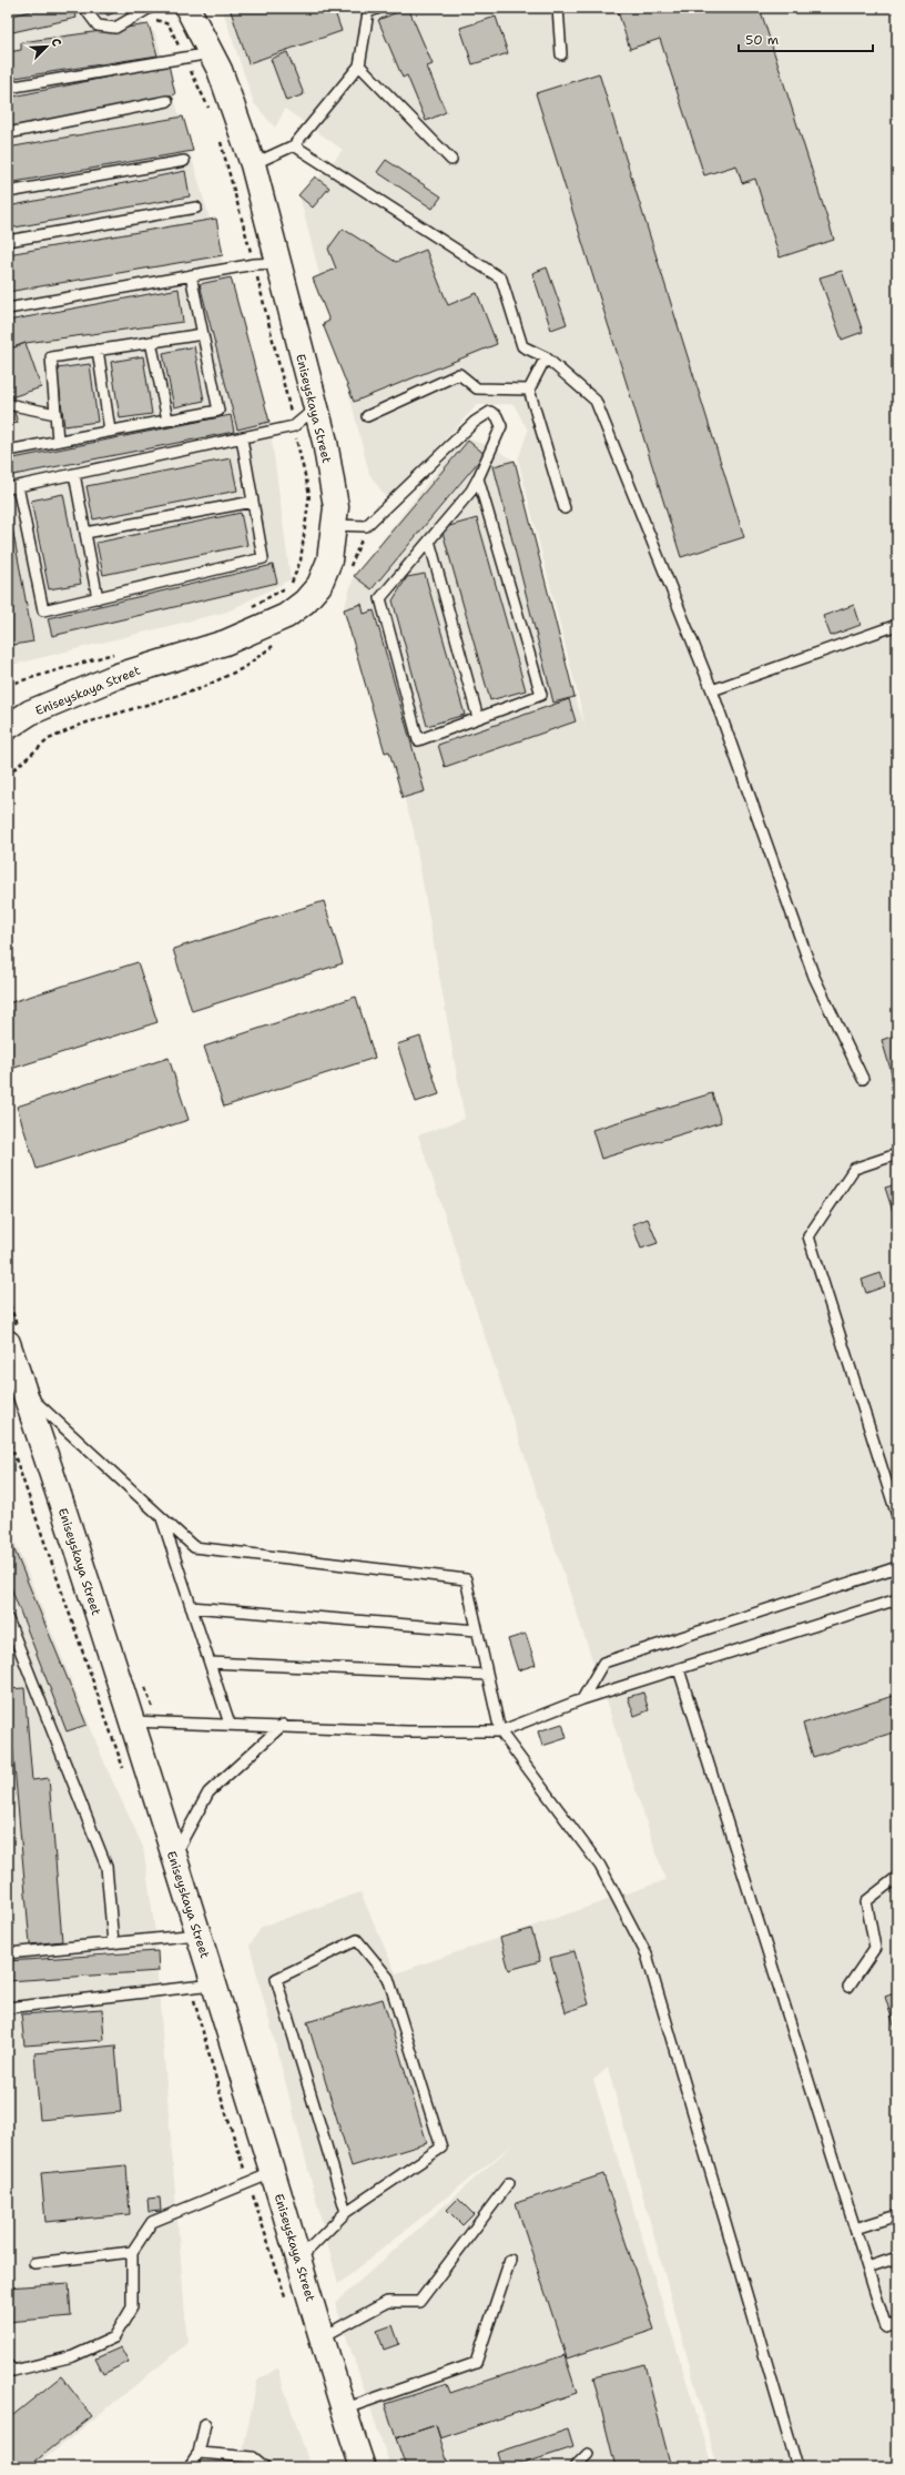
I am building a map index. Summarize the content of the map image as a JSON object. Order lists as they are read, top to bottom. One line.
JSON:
{"streets":{"street":["Eniseyskaya Street"]},"scale_bar":"50 m","north":"top right"}
